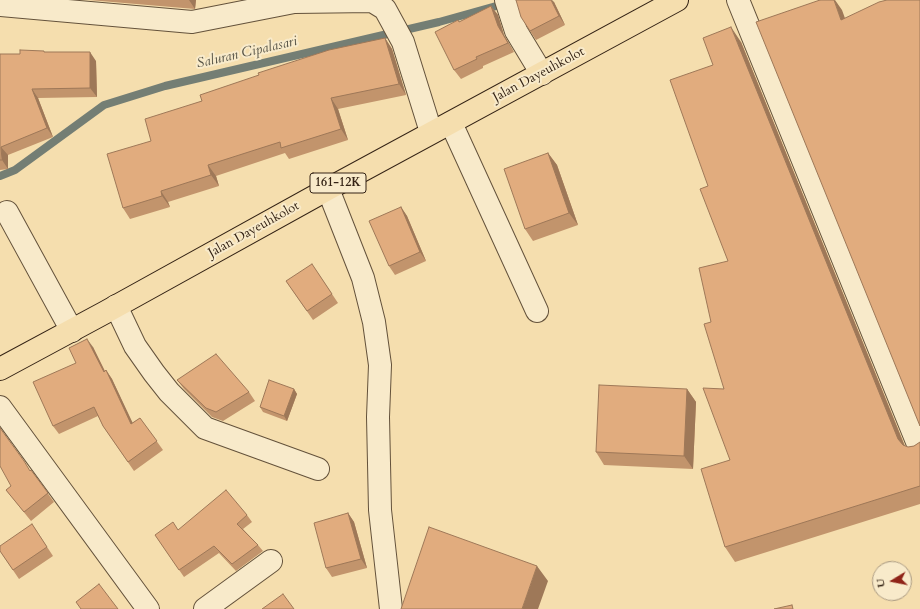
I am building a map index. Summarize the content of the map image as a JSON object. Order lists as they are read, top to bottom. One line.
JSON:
{"streets":{"main road":["Jalan Dayeuhkolot","161-12K"]},"water":["Saluran Cipalasari"],"north":"left"}
